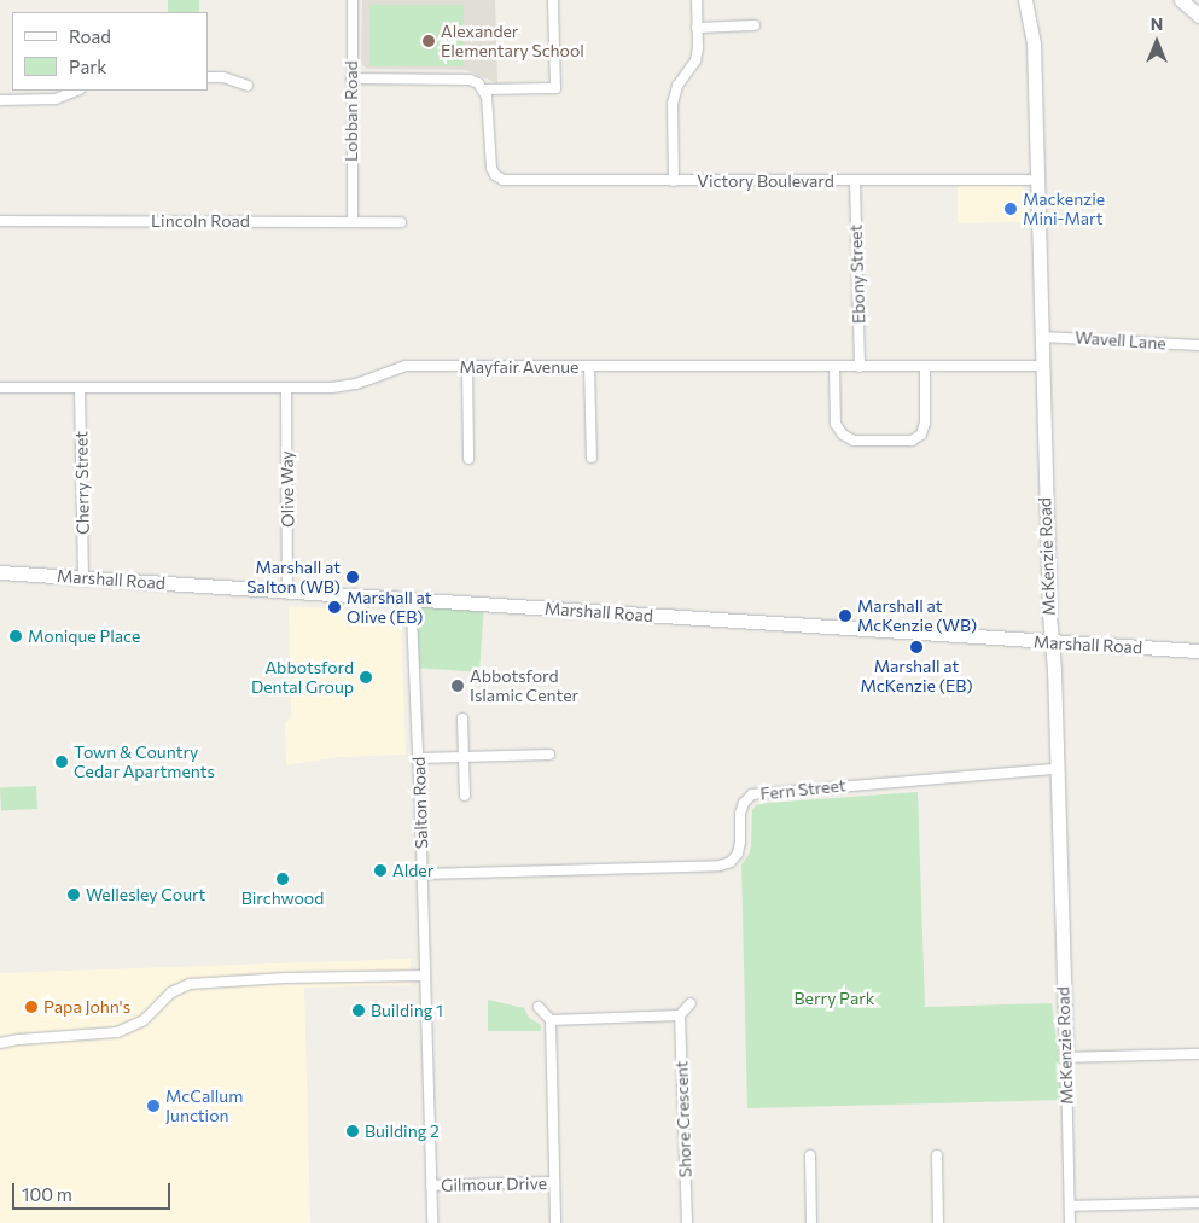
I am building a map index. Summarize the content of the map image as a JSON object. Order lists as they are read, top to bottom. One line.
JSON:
{"streets":{"main road":["McKenzie Road","Marshall Road"],"street":["Lobban Road","Victory Boulevard","Lincoln Road","Ebony Street","Wavell Lane","Mayfair Avenue","Cherry Street","Olive Way","Fern Street","Salton Road","Shore Crescent","Gilmour Drive"]},"crossings":[["Lobban Road","Lincoln Road"],["Victory Boulevard","Ebony Street"],["Victory Boulevard","McKenzie Road"],["Ebony Street","Mayfair Avenue"],["Wavell Lane","McKenzie Road"],["Mayfair Avenue","Cherry Street"],["Mayfair Avenue","Olive Way"],["Mayfair Avenue","McKenzie Road"],["Cherry Street","Marshall Road"],["Olive Way","Marshall Road"],["McKenzie Road","Marshall Road"],["McKenzie Road","Fern Street"],["Marshall Road","Salton Road"],["Fern Street","Salton Road"],["Salton Road","Gilmour Drive"]],"parks":["Berry Park"],"places":["Alexander Elementary School","Mackenzie Mini-Mart","Marshall at Salton (WB)","Marshall at Olive (EB)","Marshall at McKenzie (WB)","Monique Place","Marshall at McKenzie (EB)","Abbotsford Dental Group","Abbotsford Islamic Center","Town & Country Cedar Apartments","Alder","Birchwood","Wellesley Court","Papa John's","Building 1","McCallum Junction","Building 2"],"legend":["Road","Park"],"scale_bar":"100 m","north":"top"}
